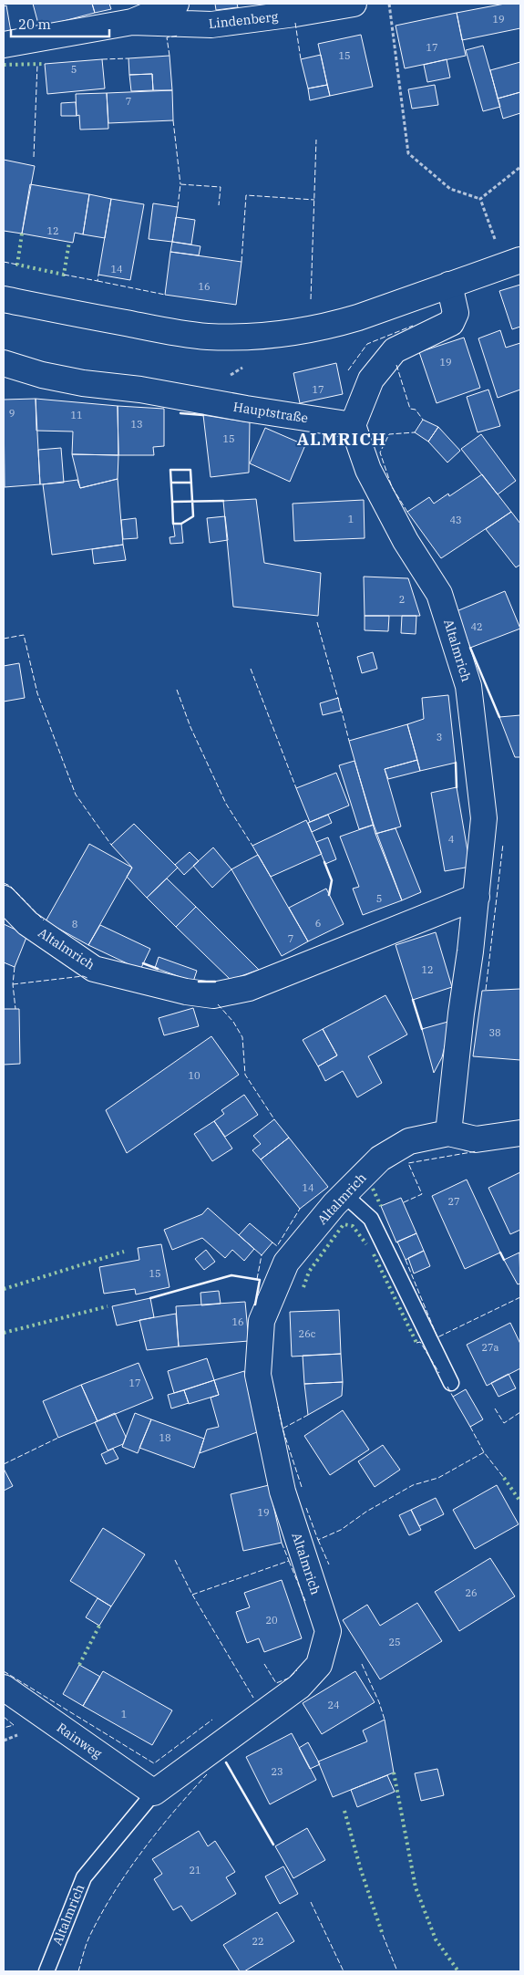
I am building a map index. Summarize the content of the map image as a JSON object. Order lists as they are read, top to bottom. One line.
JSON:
{"streets":{"street":["Lindenberg","Hauptstraße","Altalmrich","Rainweg"]},"crossings":[["Hauptstraße","Altalmrich"],["Altalmrich","Rainweg"]],"districts":["ALMRICH"],"house_numbers":["19","17","15","5","7","12","14","16","19","17","9","11","13","15","1","43","2","42","3","4","5","6","8","7","12","38","10","14","27","15","16","26c","27a","17","18","19","26","20","25","24","1","23","21","22"],"scale_bar":"20 m"}
